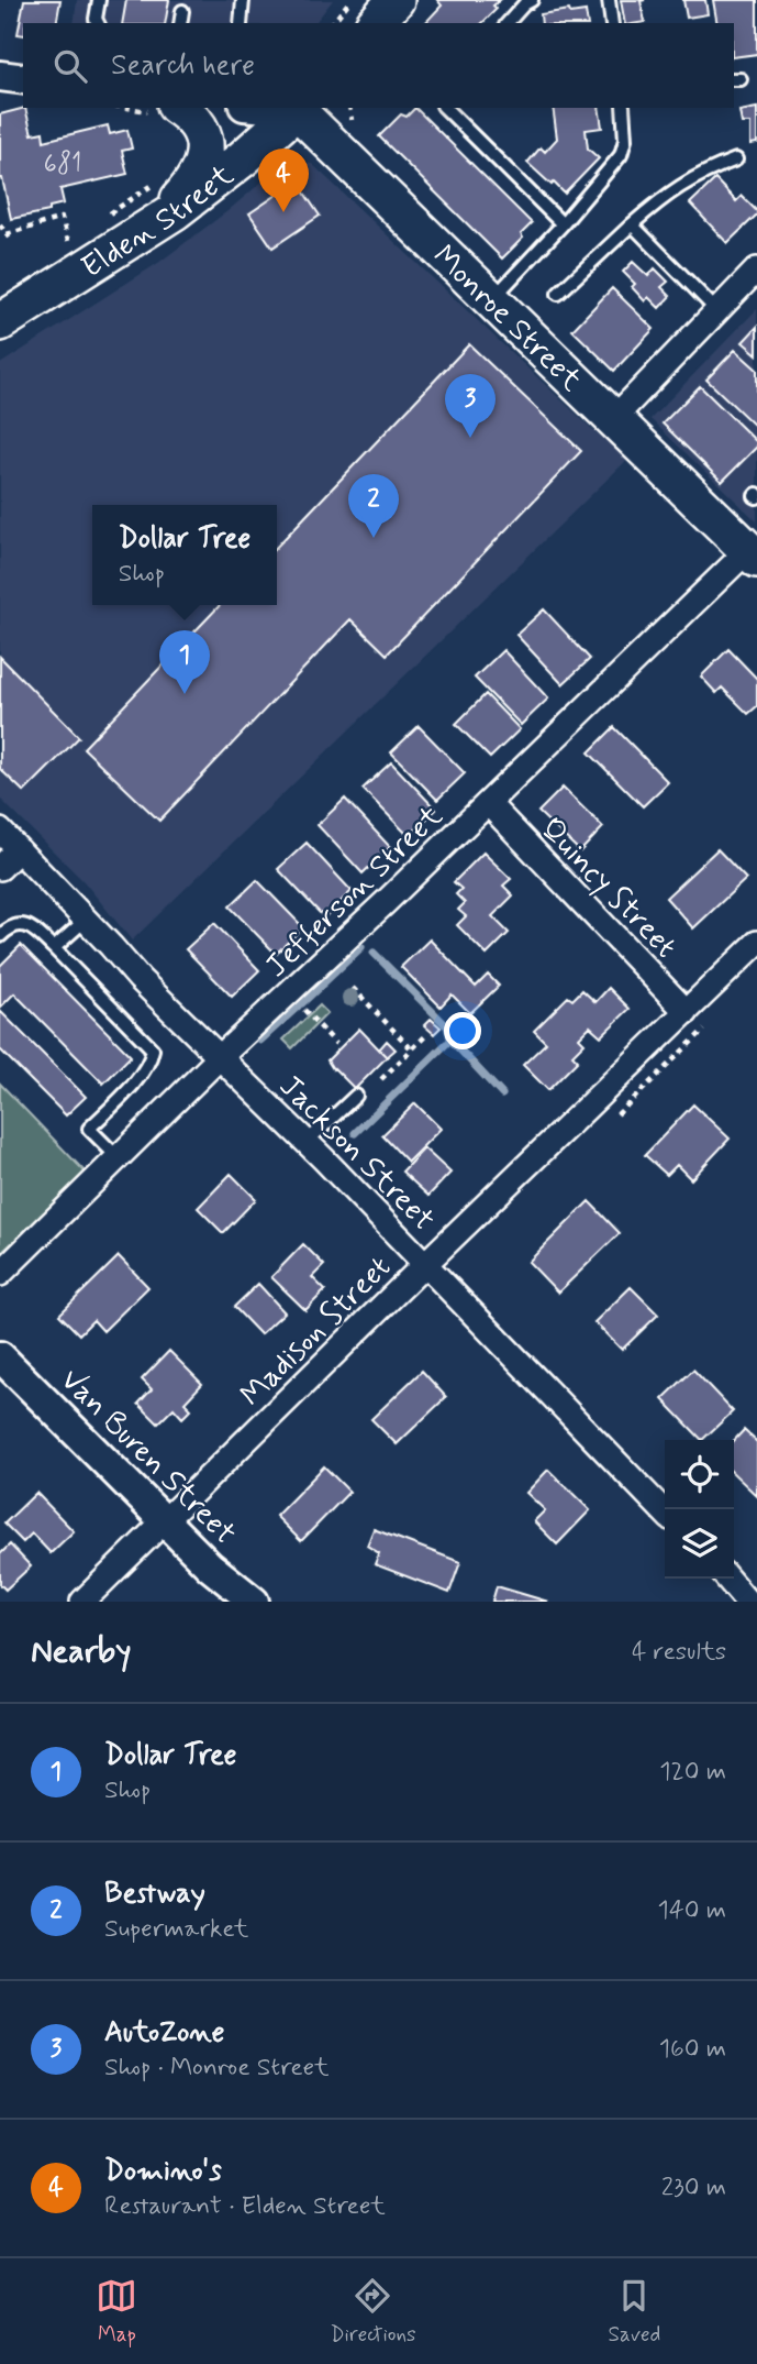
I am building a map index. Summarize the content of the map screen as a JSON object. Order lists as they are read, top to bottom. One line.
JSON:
{"streets":{"main road":["Elden Street","Monroe Street"],"street":["Quincy Street","Jefferson Street","Jackson Street","Madison Street","Van Buren Street"]},"crossings":[["Elden Street","Monroe Street"],["Monroe Street","Jefferson Street"],["Quincy Street","Jefferson Street"],["Quincy Street","Madison Street"],["Jefferson Street","Jackson Street"],["Jackson Street","Madison Street"],["Madison Street","Van Buren Street"]],"house_numbers":["681"],"page":{"search":"Search here","pins":["4","3","2","1"],"popup":["Dollar Tree","Shop"],"heading":["Nearby","4 results"],"list":[{"mark":"1","name":"Dollar Tree","note":"Shop","value":"120 m"},{"mark":"2","name":"Bestway","note":"Supermarket","value":"140 m"},{"mark":"3","name":"AutoZone","note":"Shop · Monroe Street","value":"160 m"},{"mark":"4","name":"Domino's","note":"Restaurant · Elden Street","value":"230 m"}],"nav":["Map","Directions","Saved"]}}
